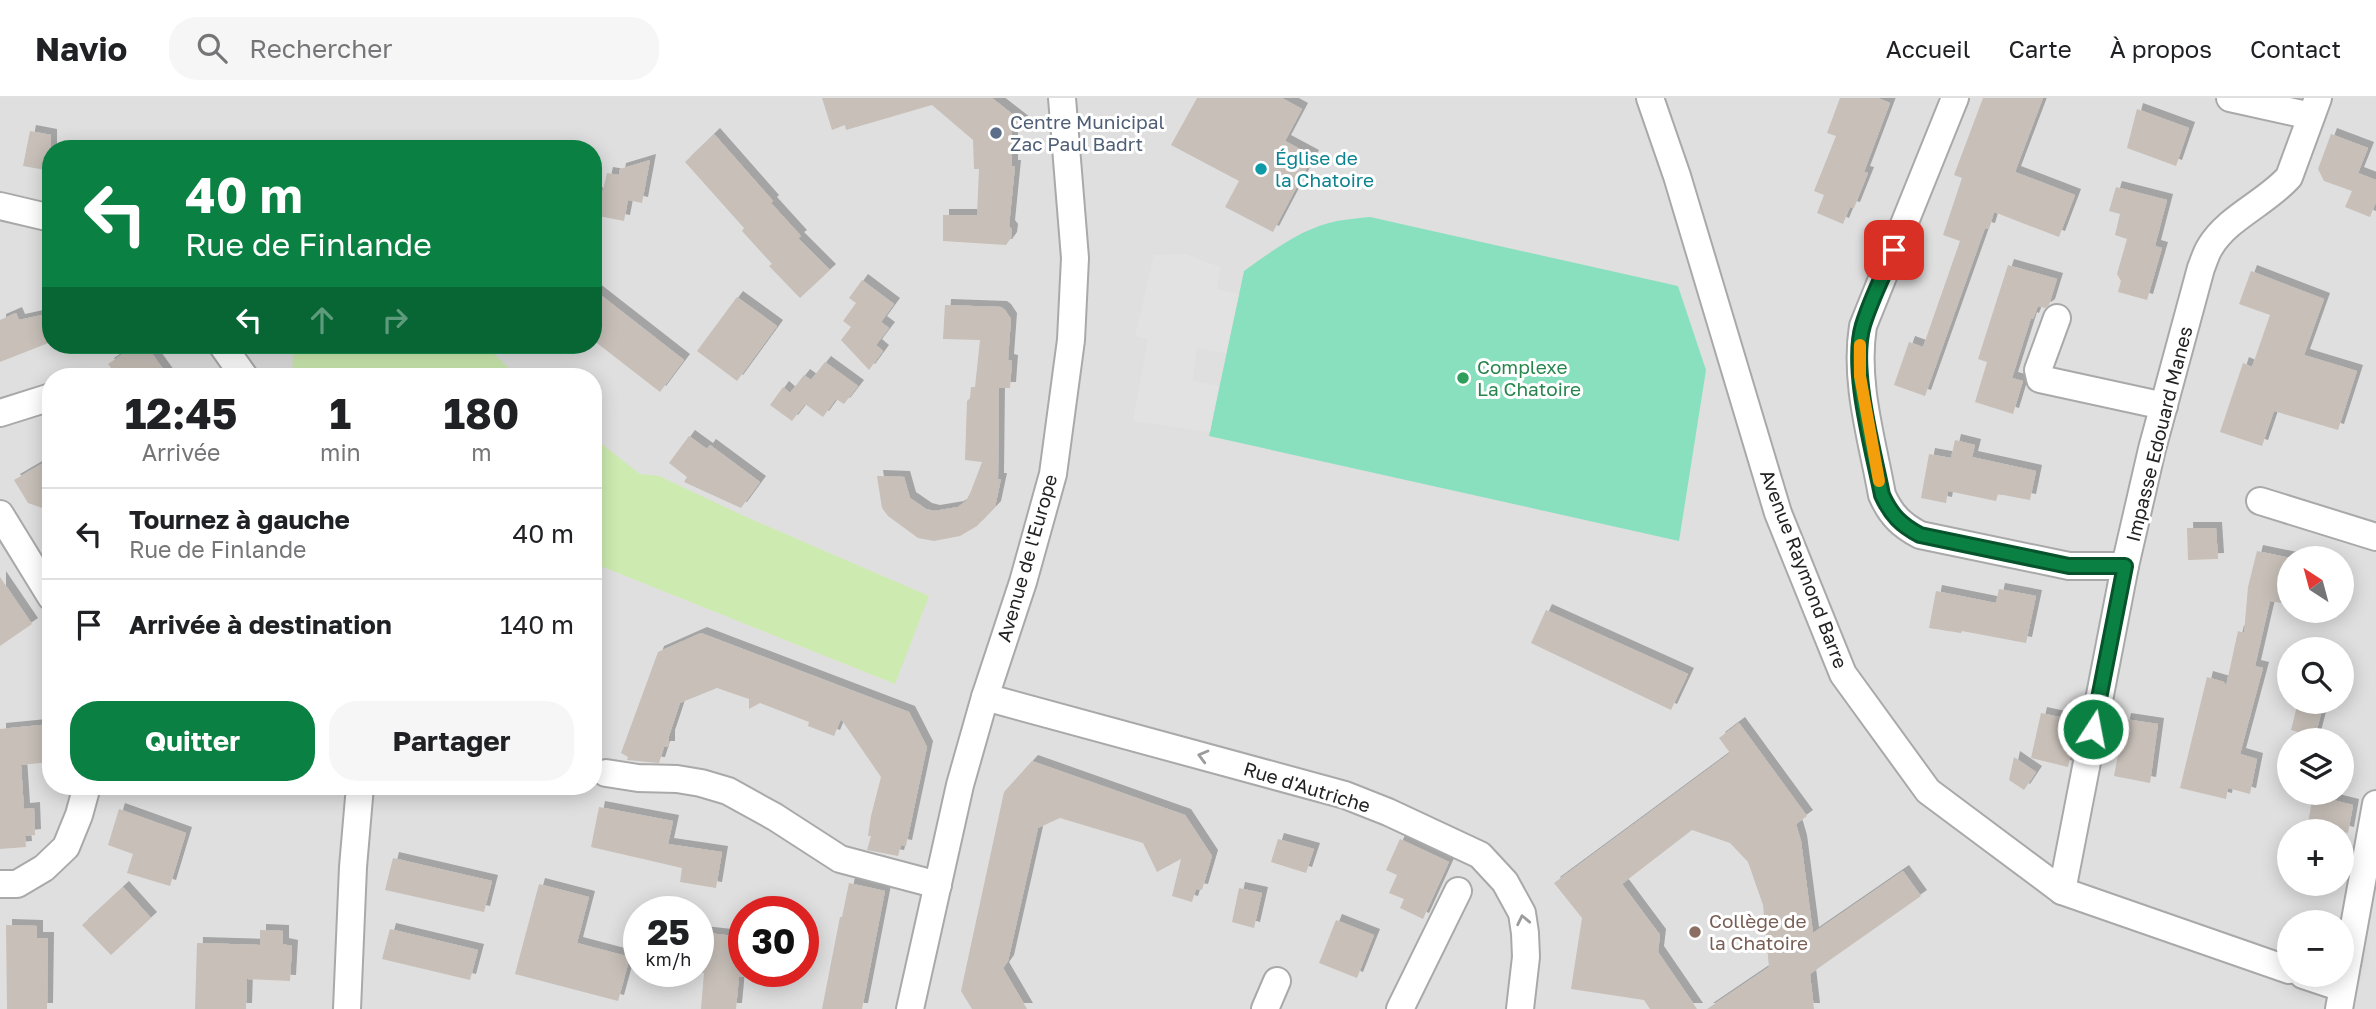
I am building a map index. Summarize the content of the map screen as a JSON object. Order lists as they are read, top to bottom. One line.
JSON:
{"streets":{"street":["Impasse Edouard Manes","Avenue de l'Europe","Avenue Raymond Barre","Rue d'Autriche"]},"crossings":[["Impasse Edouard Manes","Avenue Raymond Barre"],["Avenue de l'Europe","Rue d'Autriche"]],"one_way":["Rue d'Autriche"],"places":["Centre Municipal Zac Paul Badrt","Église de la Chatoire","Complexe La Chatoire","Collège de la Chatoire"],"north":"top left","page":{"header":"Navio","search":"Rechercher","nav":["Accueil","Carte","À propos","Contact"],"turn":["40 m","Rue de Finlande"],"eta":["12:45","Arrivée","1","min","180","m"],"list":[{"name":"Tournez à gauche","note":"Rue de Finlande","value":"40 m"},{"name":"Arrivée à destination","value":"140 m"}],"map_buttons":["+","−"],"buttons":["Quitter","Partager"],"speed":"25 km/h","limit":"30"}}
